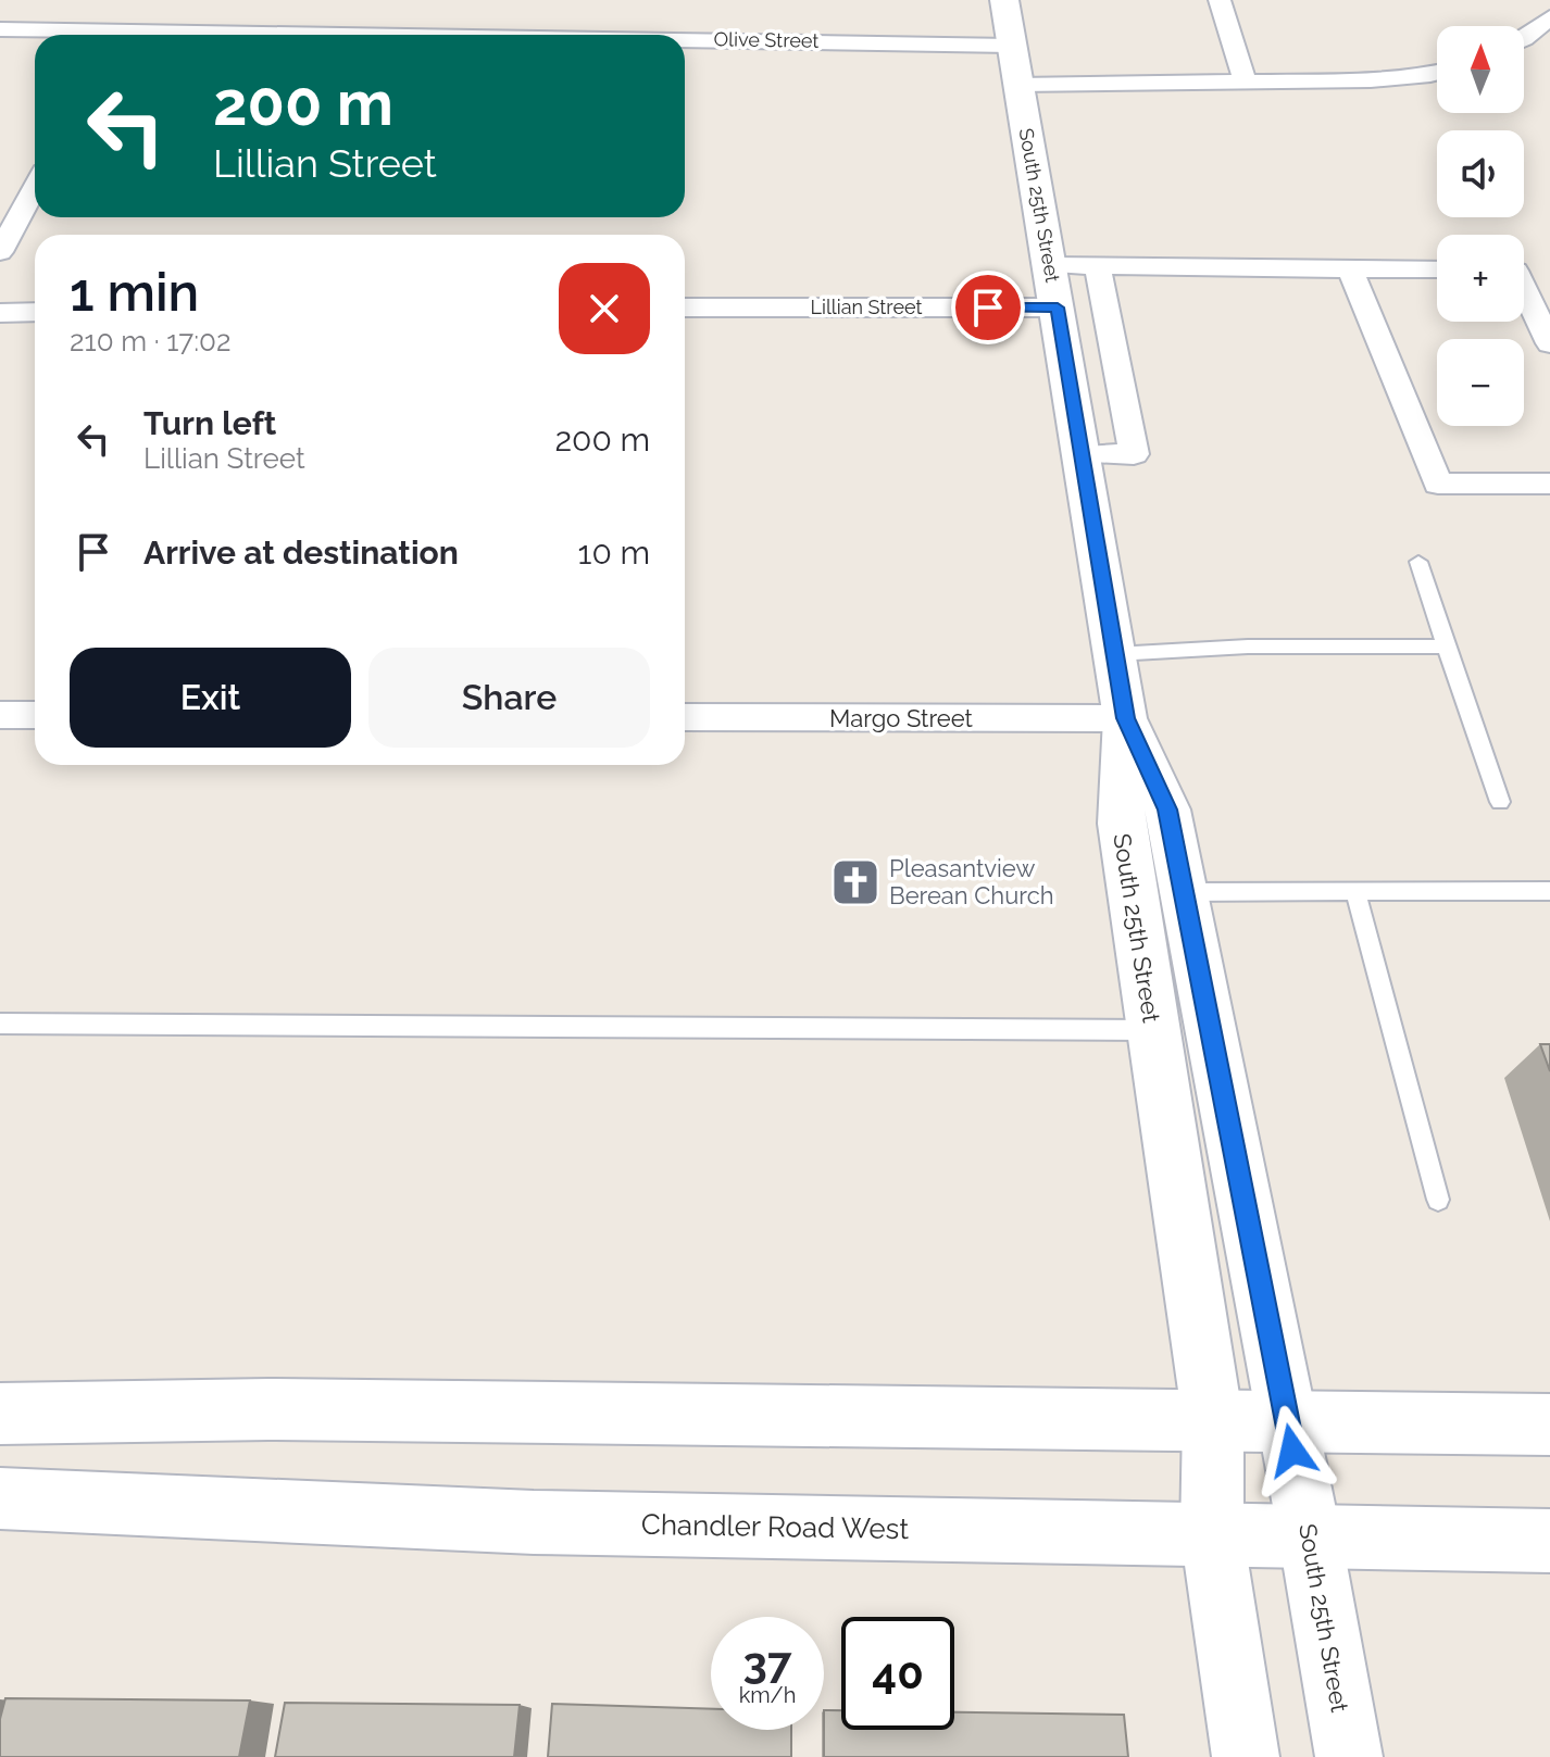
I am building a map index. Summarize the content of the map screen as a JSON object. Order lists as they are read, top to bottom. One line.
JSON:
{"streets":{"street":["Olive Street","South 25th Street","Lillian Street","Margo Street","Chandler Road West"]},"crossings":[["Olive Street","South 25th Street"],["South 25th Street","Lillian Street"],["South 25th Street","Margo Street"],["South 25th Street","Chandler Road West"]],"places":{"church":["Pleasantview Berean Church"]},"north":"top","page":{"map_buttons":["+","−"],"turn":["200 m","Lillian Street"],"heading":["1 min","210 m · 17:02"],"list":[{"name":"Turn left","note":"Lillian Street","value":"200 m"},{"name":"Arrive at destination","value":"10 m"}],"buttons":["Exit","Share"],"speed":"37 km/h","limit":"40"}}
